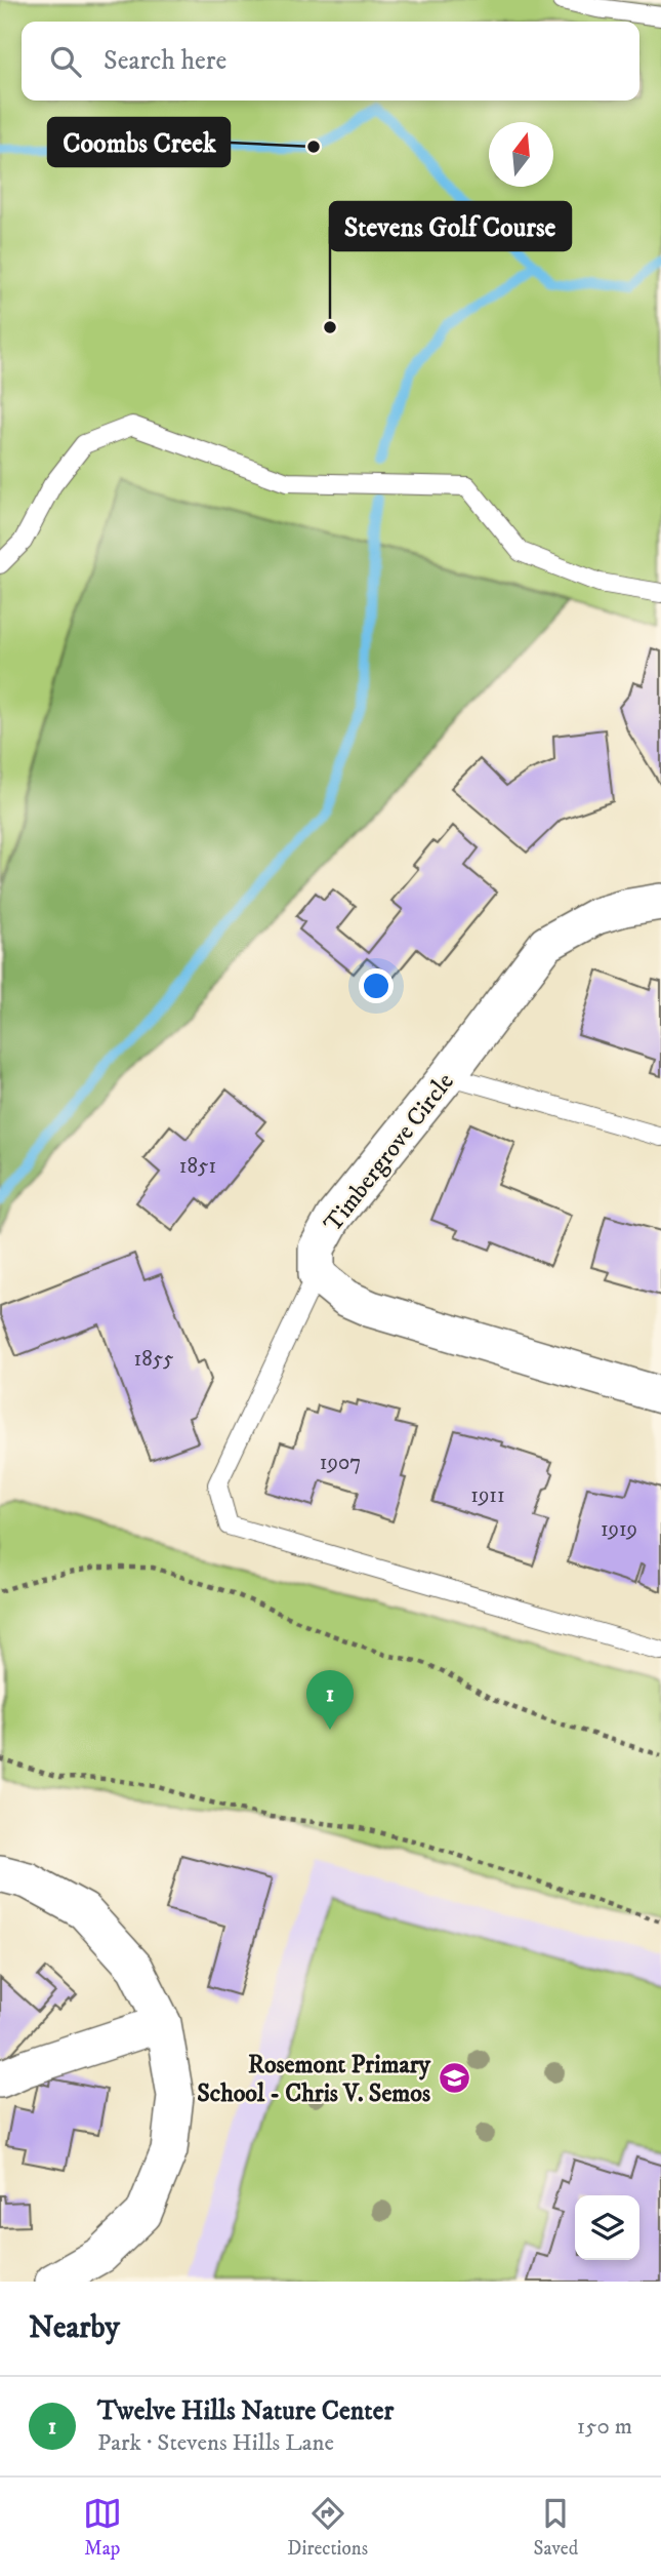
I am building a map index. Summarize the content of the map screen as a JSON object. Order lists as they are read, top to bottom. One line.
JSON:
{"streets":{"street":["Timbergrove Circle"]},"places":{"other":["Coombs Creek","Stevens Golf Course"],"school or university":["Rosemont Primary School - Chris V. Semos"]},"house_numbers":["1851","1855","1907","1911","1919"],"north":"top","page":{"search":"Search here","pins":"1","heading":"Nearby","list":[{"mark":"1","name":"Twelve Hills Nature Center","note":"Park · Stevens Hills Lane","value":"150 m"}],"nav":["Map","Directions","Saved"]}}
